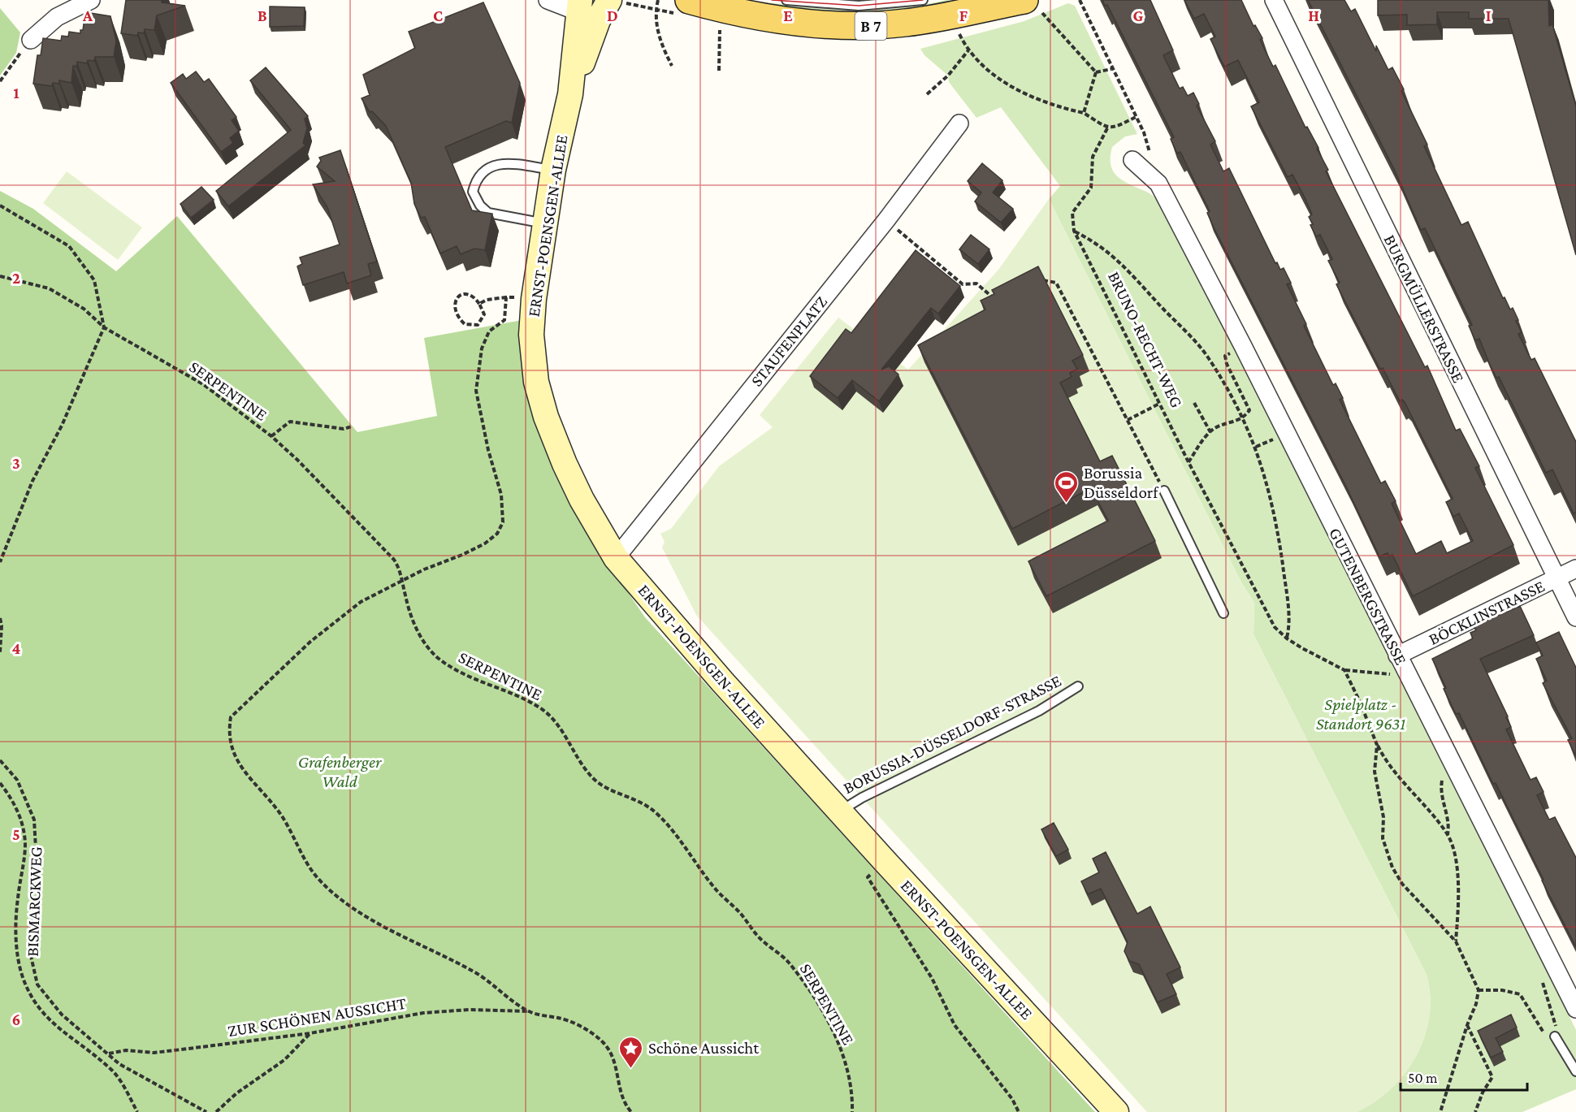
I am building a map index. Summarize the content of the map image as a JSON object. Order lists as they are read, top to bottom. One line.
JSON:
{"streets":{"main road":["B 7"],"street":["ERNST-POENSGEN-ALLEE","BURGMÜLLERSTRASSE","STAUFENPLATZ","GUTENBERGSTRASSE","BÖCKLINSTRASSE"],"lane":["BORUSSIA-DÜSSELDORF-STRASSE"],"path":["BRUNO-RECHT-WEG","SERPENTINE","BISMARCKWEG","ZUR SCHÖNEN AUSSICHT"]},"crossings":[["ERNST-POENSGEN-ALLEE","STAUFENPLATZ"],["ERNST-POENSGEN-ALLEE","BORUSSIA-DÜSSELDORF-STRASSE"],["BURGMÜLLERSTRASSE","BÖCKLINSTRASSE"],["BRUNO-RECHT-WEG","GUTENBERGSTRASSE"],["GUTENBERGSTRASSE","BÖCKLINSTRASSE"],["BISMARCKWEG","ZUR SCHÖNEN AUSSICHT"]],"parks":["Spielplatz - Standort 9631","Grafenberger Wald"],"places":{"sports":["Borussia Düsseldorf"],"place":["Schöne Aussicht"]},"scale_bar":"50 m","grid":{"columns":["A","B","C","D","E","F","G","H","I"],"rows":["1","2","3","4","5","6"]}}
